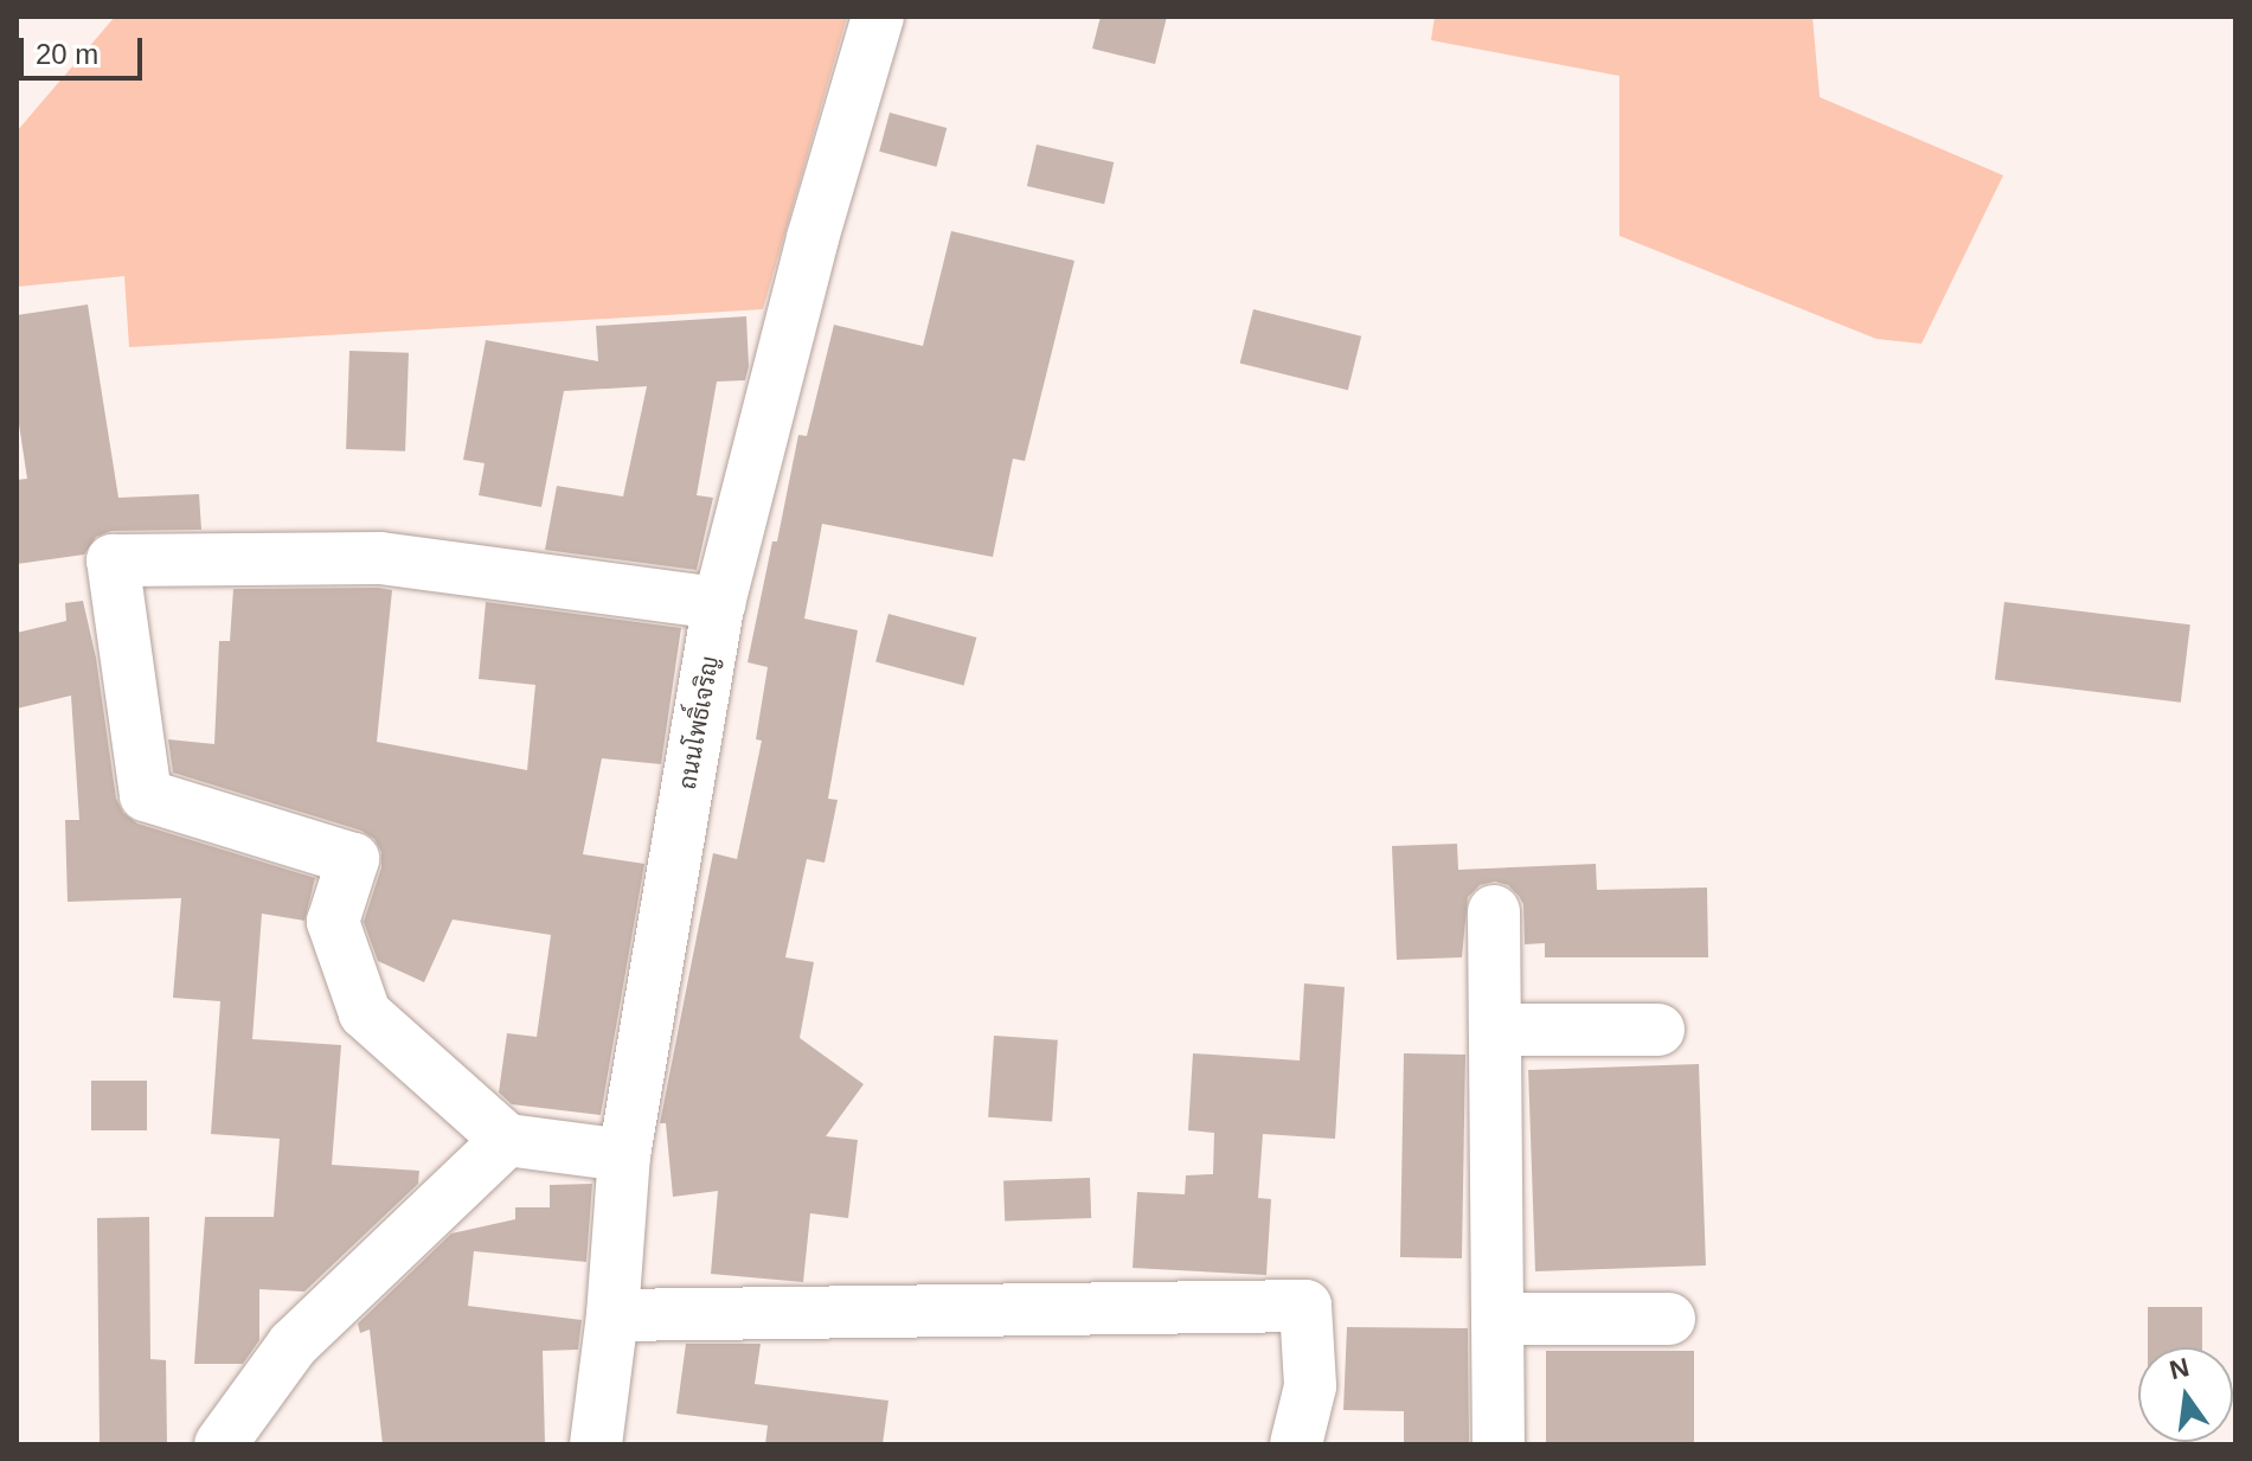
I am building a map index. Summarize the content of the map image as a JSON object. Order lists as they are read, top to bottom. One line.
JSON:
{"streets":{"street":["ถนนโพธิ์เจริญ"]},"scale_bar":"20 m","north":"top"}
